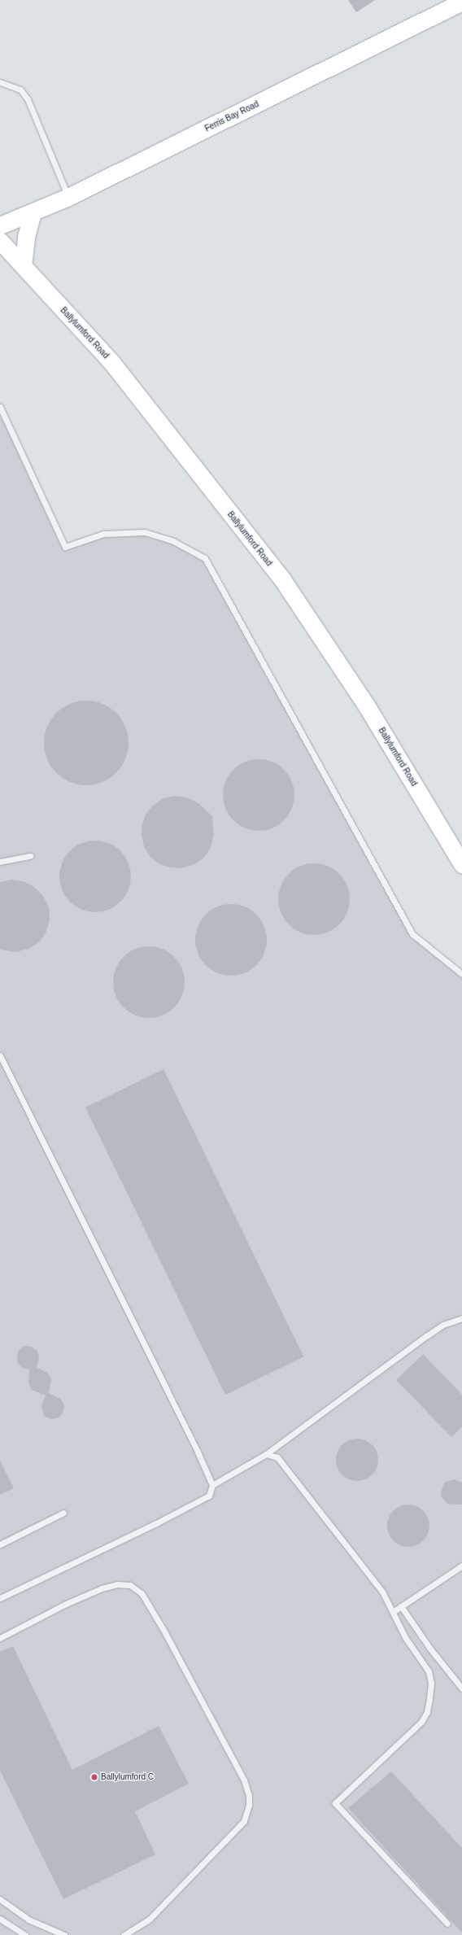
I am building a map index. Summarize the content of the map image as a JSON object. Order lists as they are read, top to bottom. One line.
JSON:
{"streets":{"main road":["Ferris Bay Road","Ballylumford Road"]},"places":["Ballylumford C"]}
